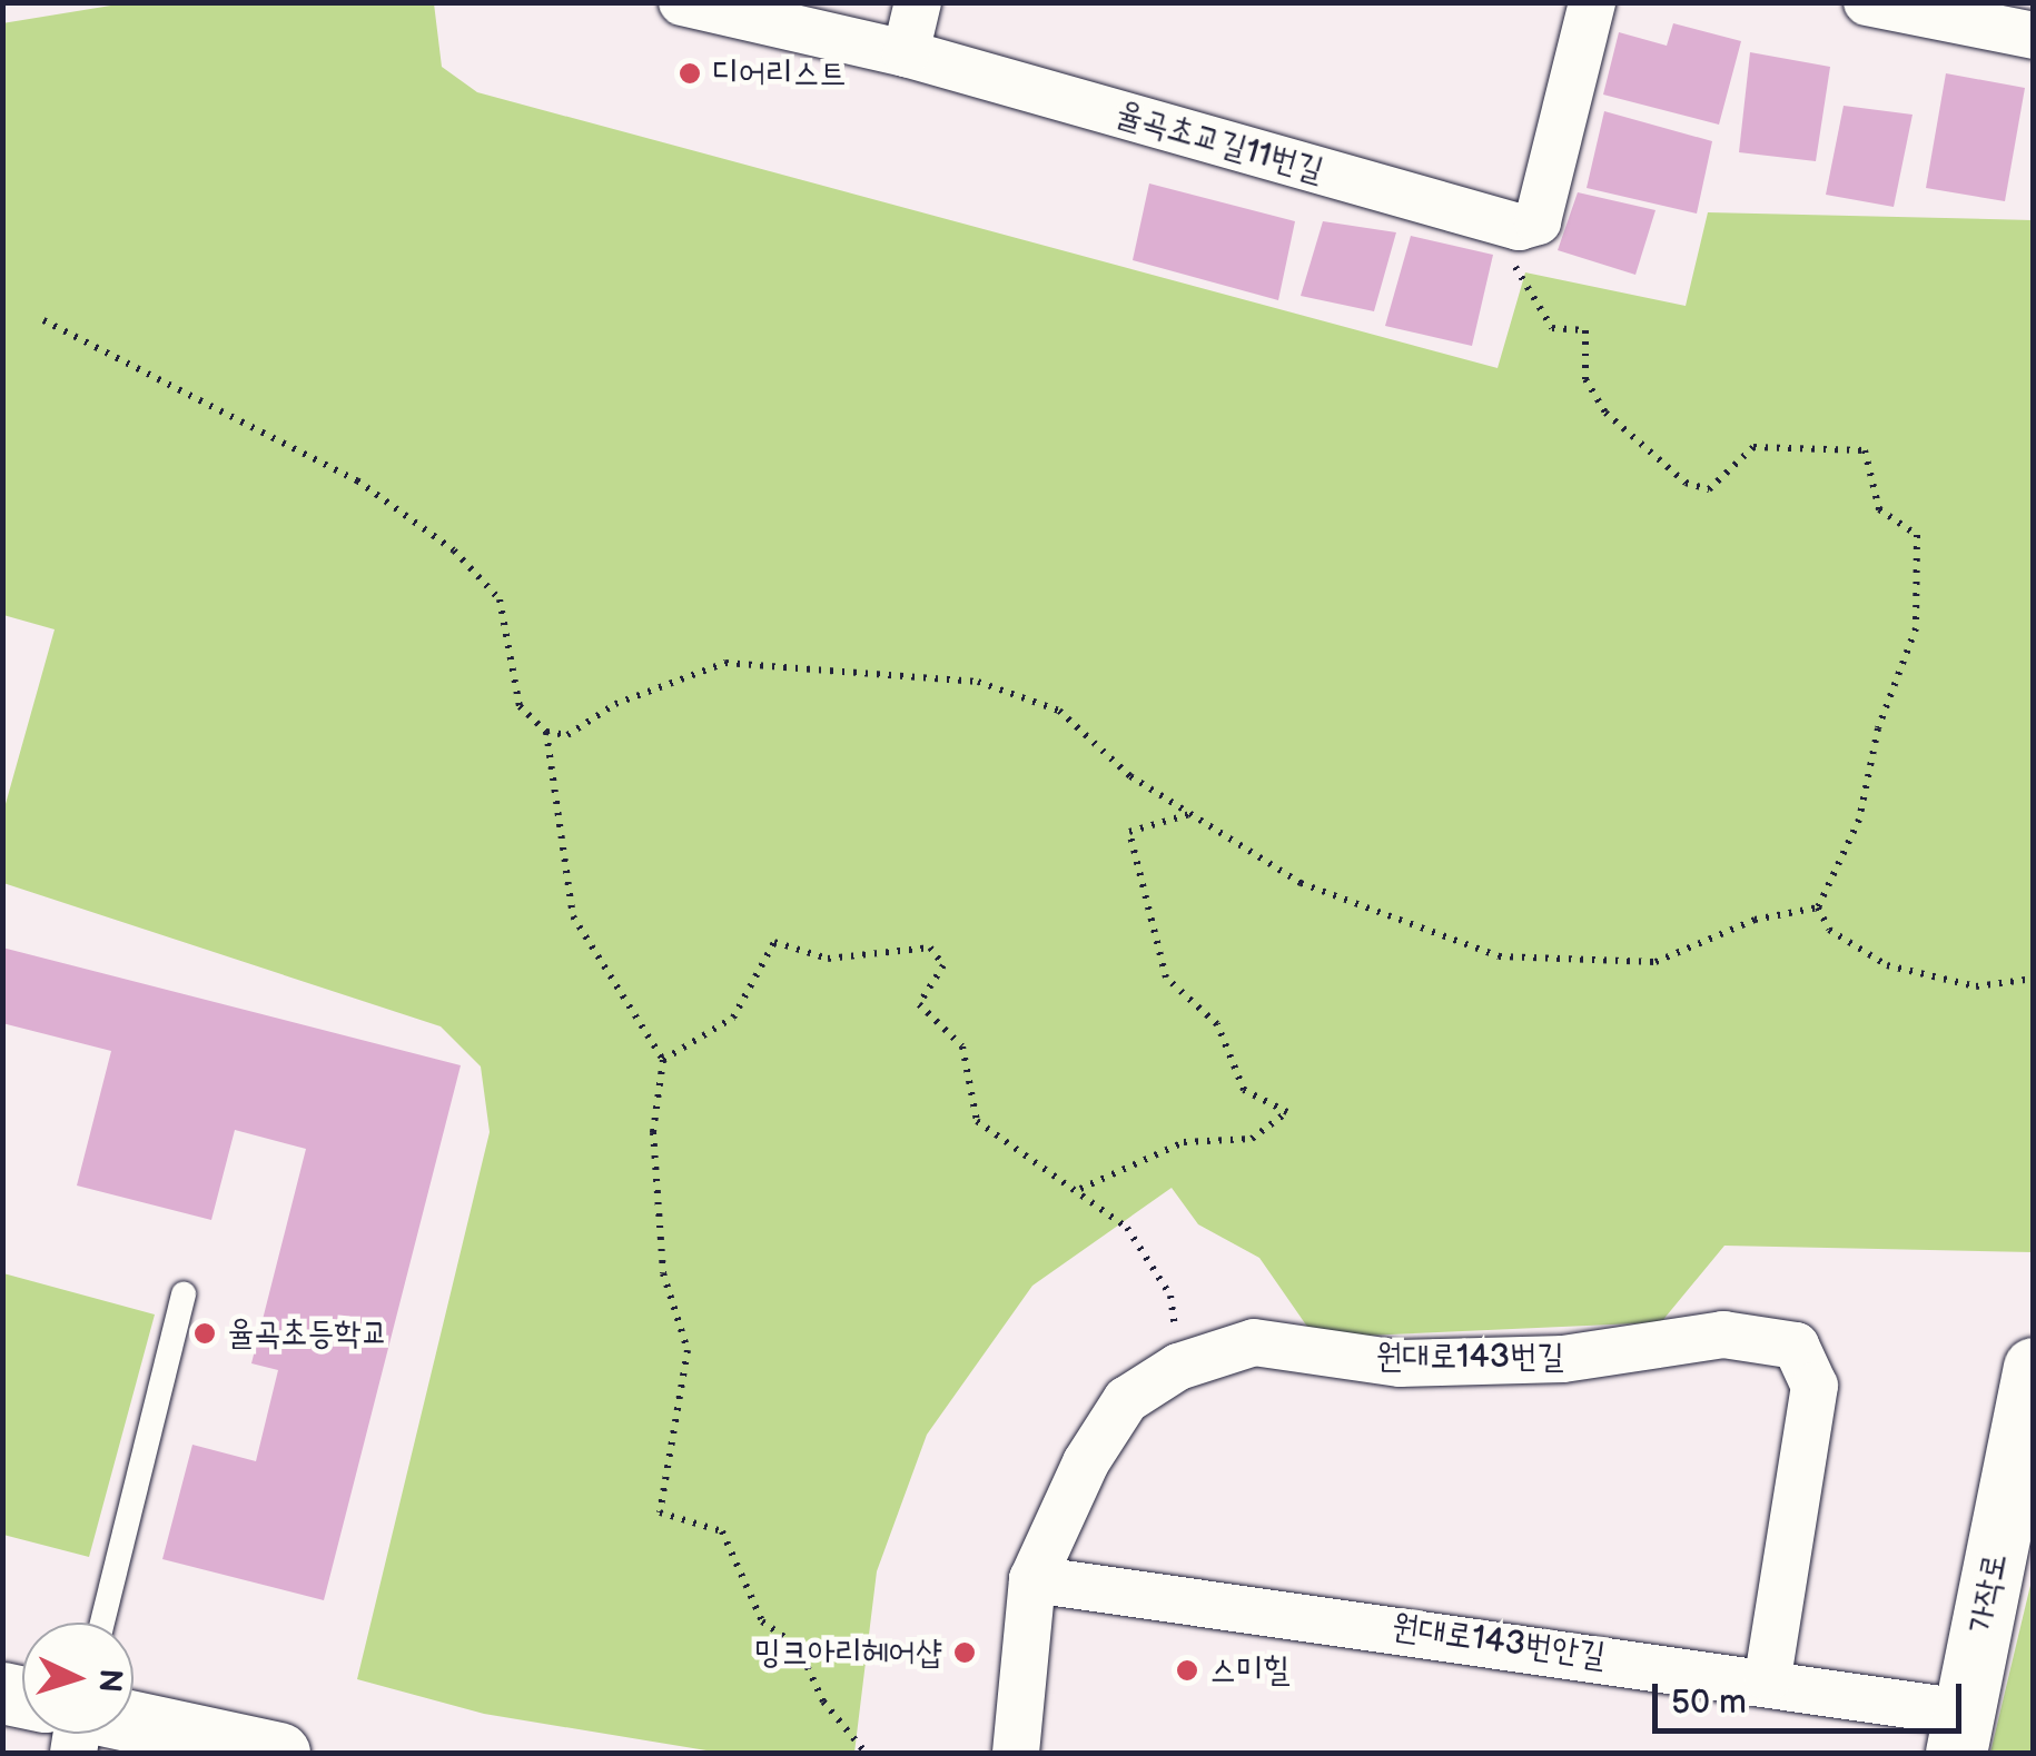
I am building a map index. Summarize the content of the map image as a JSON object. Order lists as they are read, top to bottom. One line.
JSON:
{"streets":{"street":["율곡초교길11번길","원대로143번길","가작로","원대로143번안길"]},"crossings":[["원대로143번길","원대로143번안길"],["가작로","원대로143번안길"]],"places":["디어리스트","율곡초등학교","밍크아리헤어샵","스미힐"],"scale_bar":"50 m","north":"right"}
